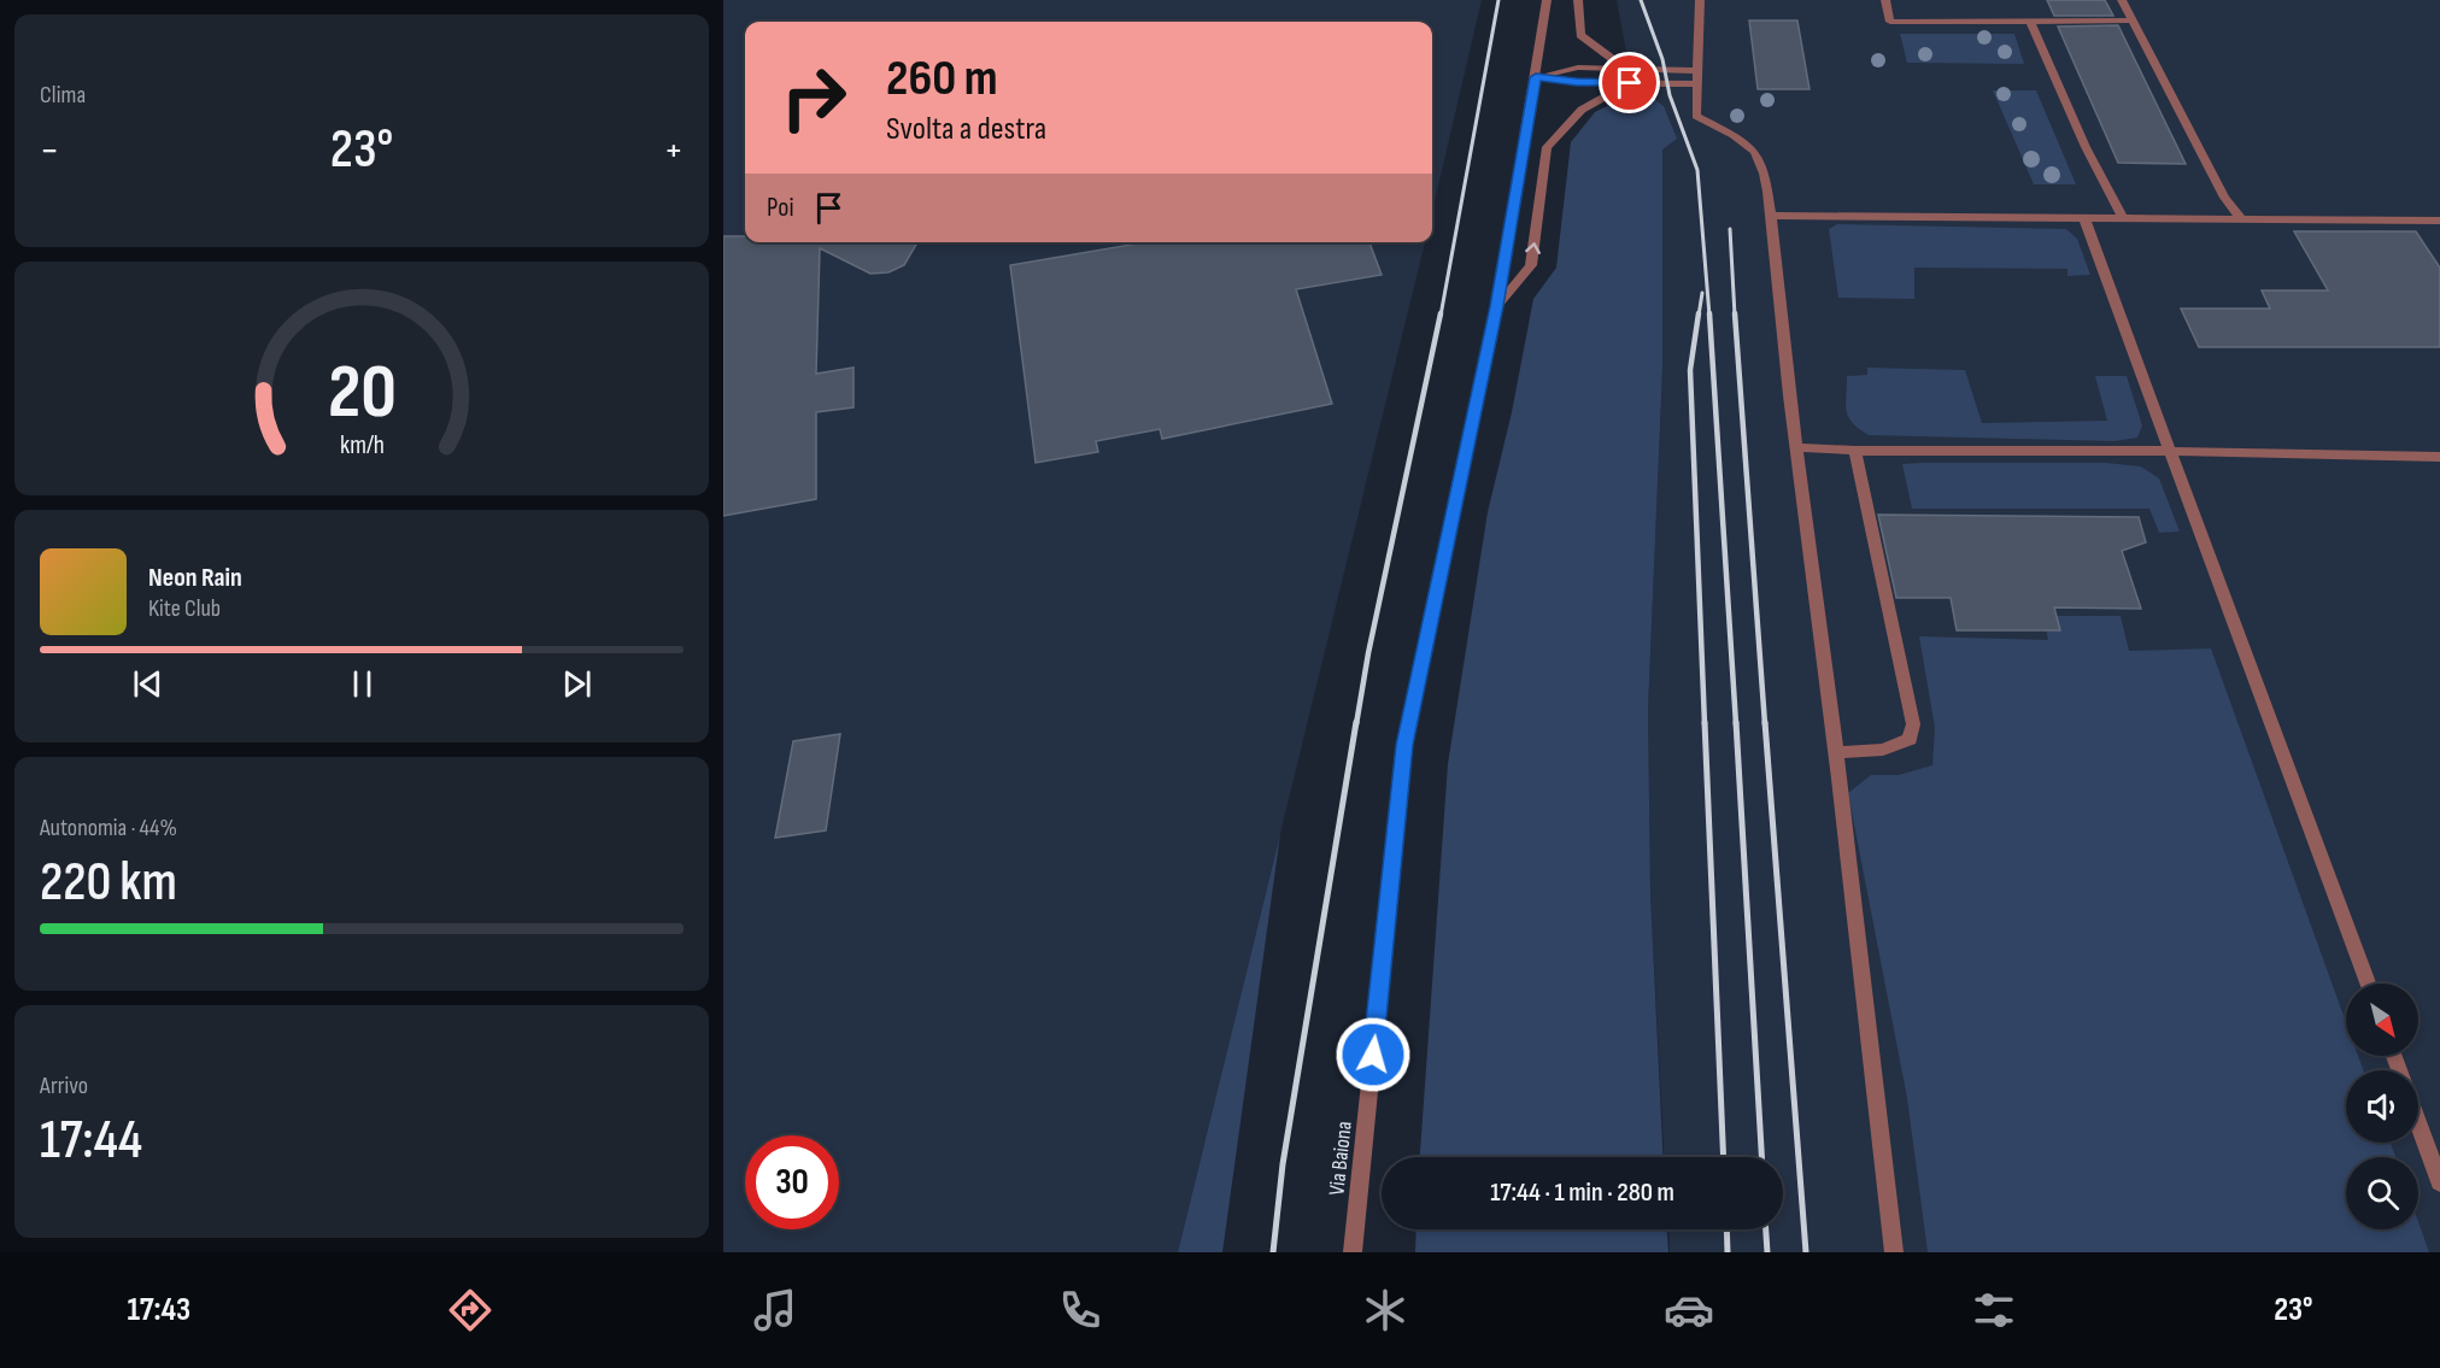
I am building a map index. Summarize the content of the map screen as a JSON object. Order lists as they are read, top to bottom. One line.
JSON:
{"streets":{"street":["Via Baiona"]},"north":"bottom right","page":{"tile":["Clima",["Autonomia · 44%","220 km"],["Arrivo","17:44"]],"turn":["260 m","Svolta a destra"],"heat":["−","23°","+"],"then":"Poi","song":["Neon Rain","Kite Club"],"limit":"30","trip":"17:44 · 1 min · 280 m","tabs":["17:43","23°"],"gauge":["20","km/h"]}}
